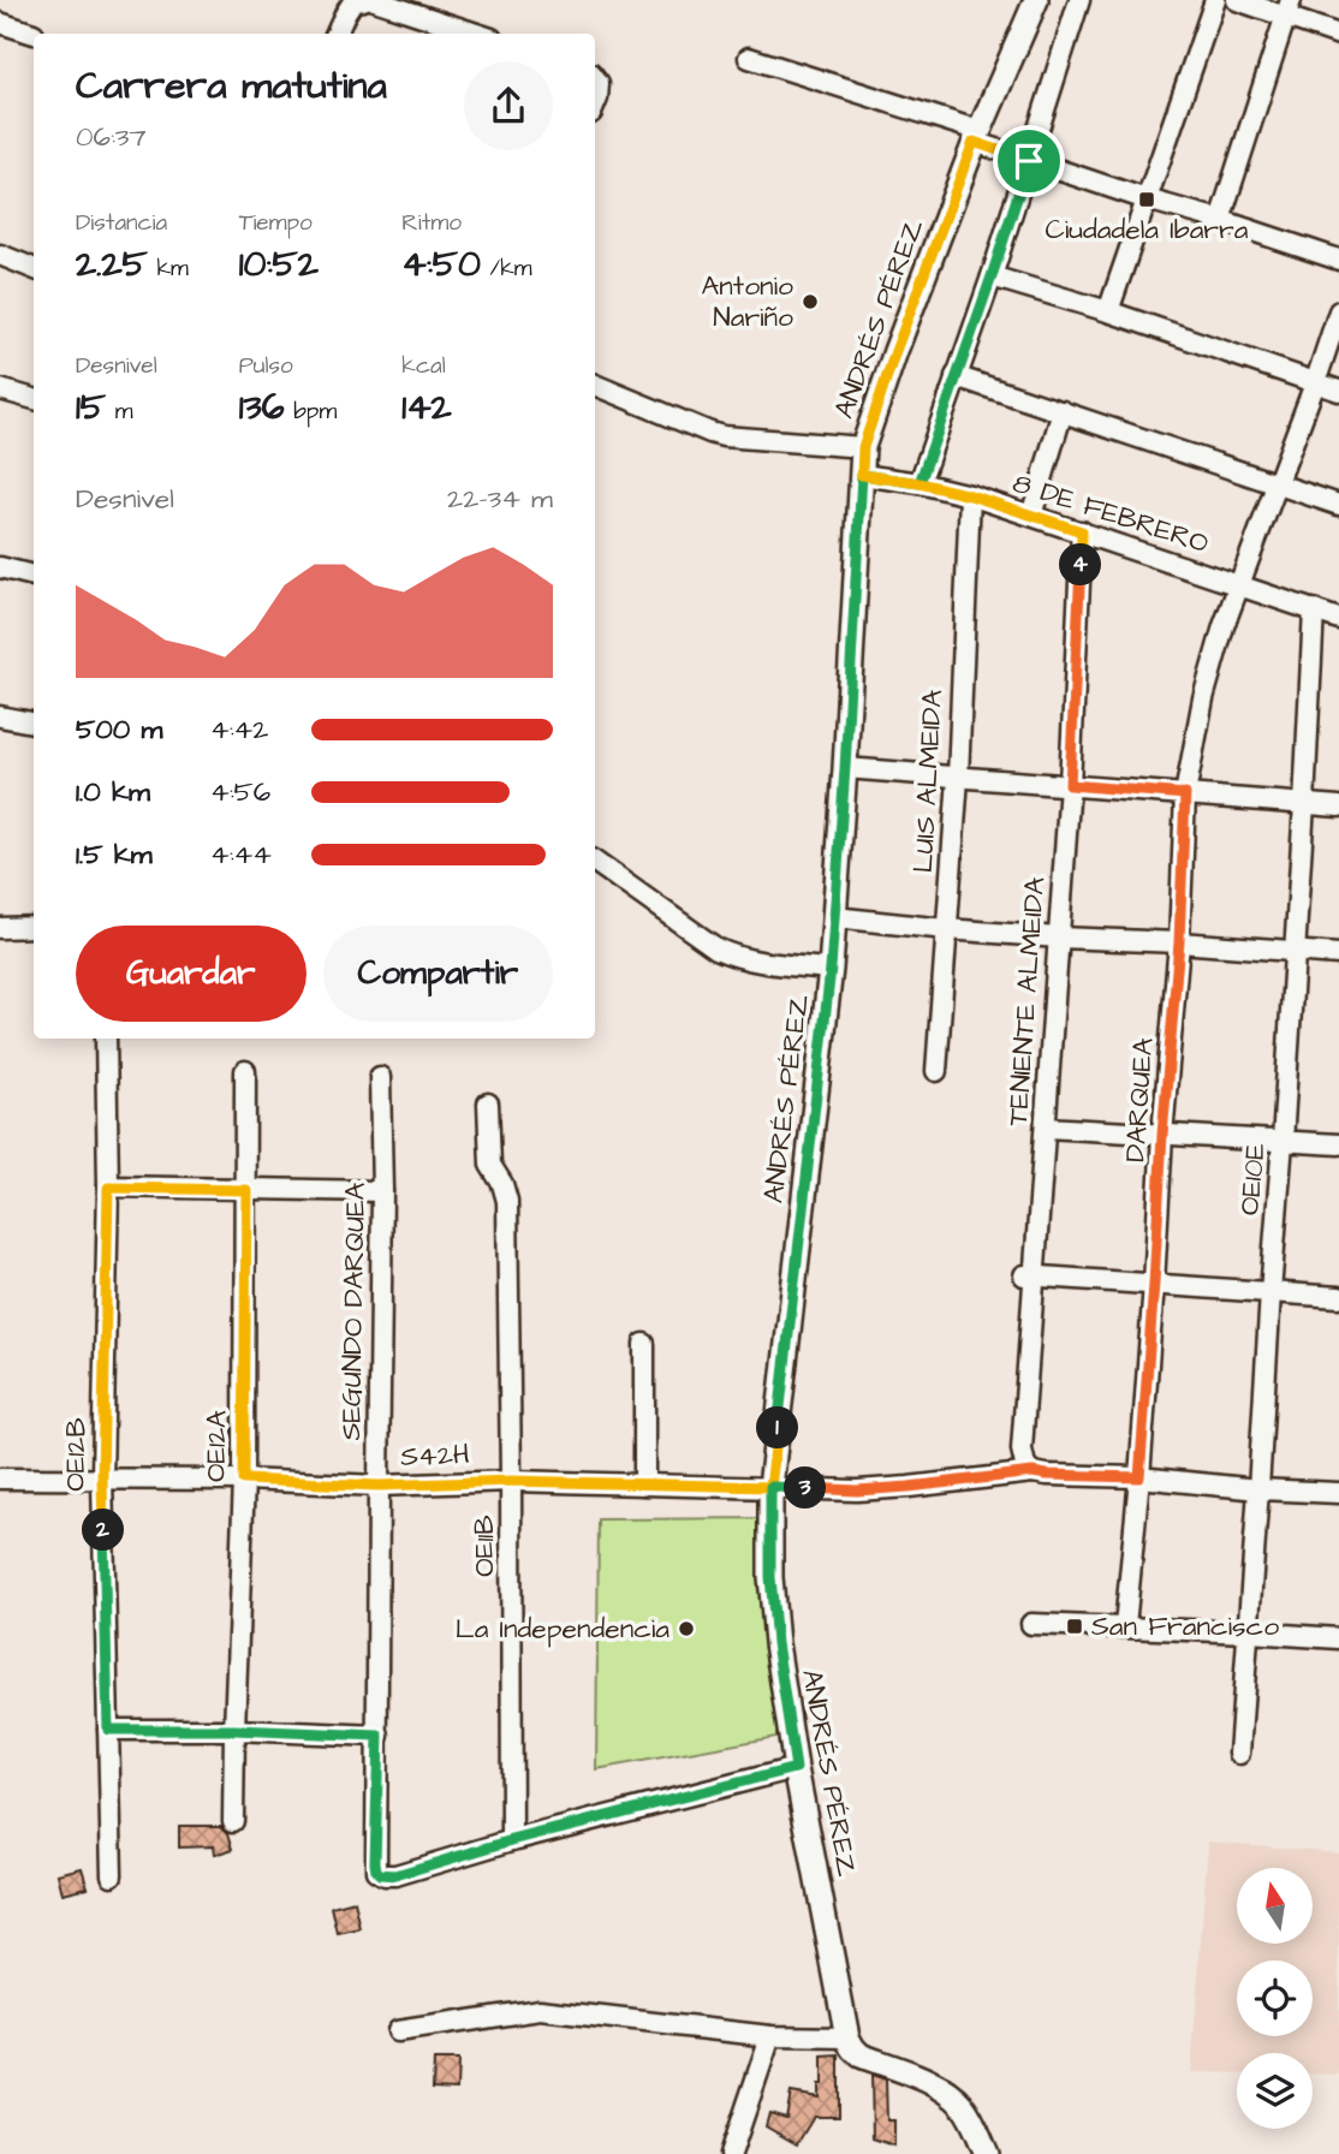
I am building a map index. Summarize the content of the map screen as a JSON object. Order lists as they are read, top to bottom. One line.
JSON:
{"streets":{"street":["ANDRÉS PÉREZ","8 DE FEBRERO","LUIS ALMEIDA","TENIENTE ALMEIDA","DARQUEA","OE10E","SEGUNDO DARQUEA","OE12A","OE12B","S42H","OE11B"]},"crossings":[["ANDRÉS PÉREZ","8 DE FEBRERO"],["ANDRÉS PÉREZ","SEGUNDO DARQUEA"],["ANDRÉS PÉREZ","S42H"],["8 DE FEBRERO","LUIS ALMEIDA"],["8 DE FEBRERO","TENIENTE ALMEIDA"],["8 DE FEBRERO","DARQUEA"],["8 DE FEBRERO","OE10E"],["TENIENTE ALMEIDA","S42H"],["DARQUEA","S42H"],["OE10E","S42H"],["SEGUNDO DARQUEA","S42H"],["SEGUNDO DARQUEA","OE11B"],["OE12A","S42H"],["OE12B","S42H"],["S42H","OE11B"]],"places":{"transit":["Ciudadela Ibarra","San Francisco"],"other":["Antonio Nariño","La Independencia"]},"north":"top","page":{"heading":["Carrera matutina","06:37"],"stats":[["Distancia","2.25 km"],["Tiempo","10:52"],["Ritmo","4:50 /km"],["Desnivel","15 m"],["Pulso","136 bpm"],["kcal","142"]],"chart":["Desnivel","22–34 m"],"pins":["4","1","3","2"],"list":[{"name":"500 m","note":"4:42"},{"name":"1.0 km","note":"4:56"},{"name":"1.5 km","note":"4:44"}],"buttons":["Guardar","Compartir"]}}
